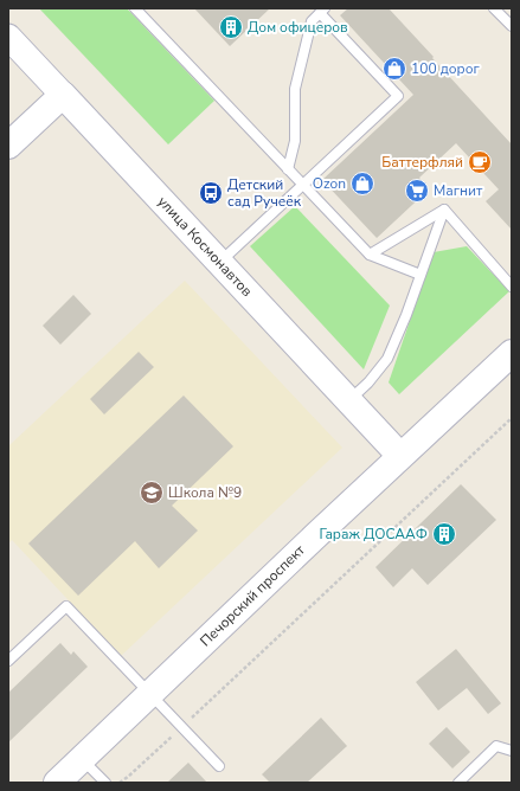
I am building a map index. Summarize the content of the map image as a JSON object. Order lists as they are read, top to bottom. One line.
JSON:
{"streets":{"main road":["улица Космонавтов","Печорский проспект"]},"crossings":[["улица Космонавтов","Печорский проспект"]],"places":{"building":["Дом офицеров","Гараж ДОСААФ"],"shop":["100 дорог","Ozon"],"cafe":["Баттерфляй"],"supermarket":["Магнит"],"bus stop":["Детский сад Ручеёк"],"school or university":["Школа №9"]}}
